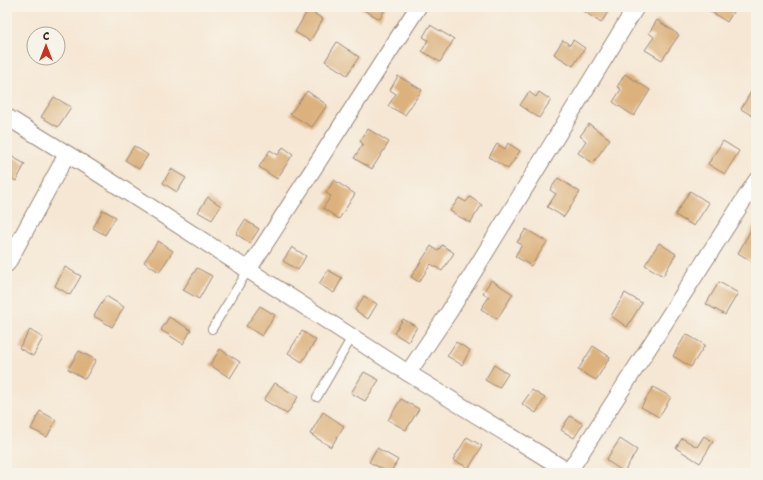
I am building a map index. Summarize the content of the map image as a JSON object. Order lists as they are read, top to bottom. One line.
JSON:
{"north":"top"}
